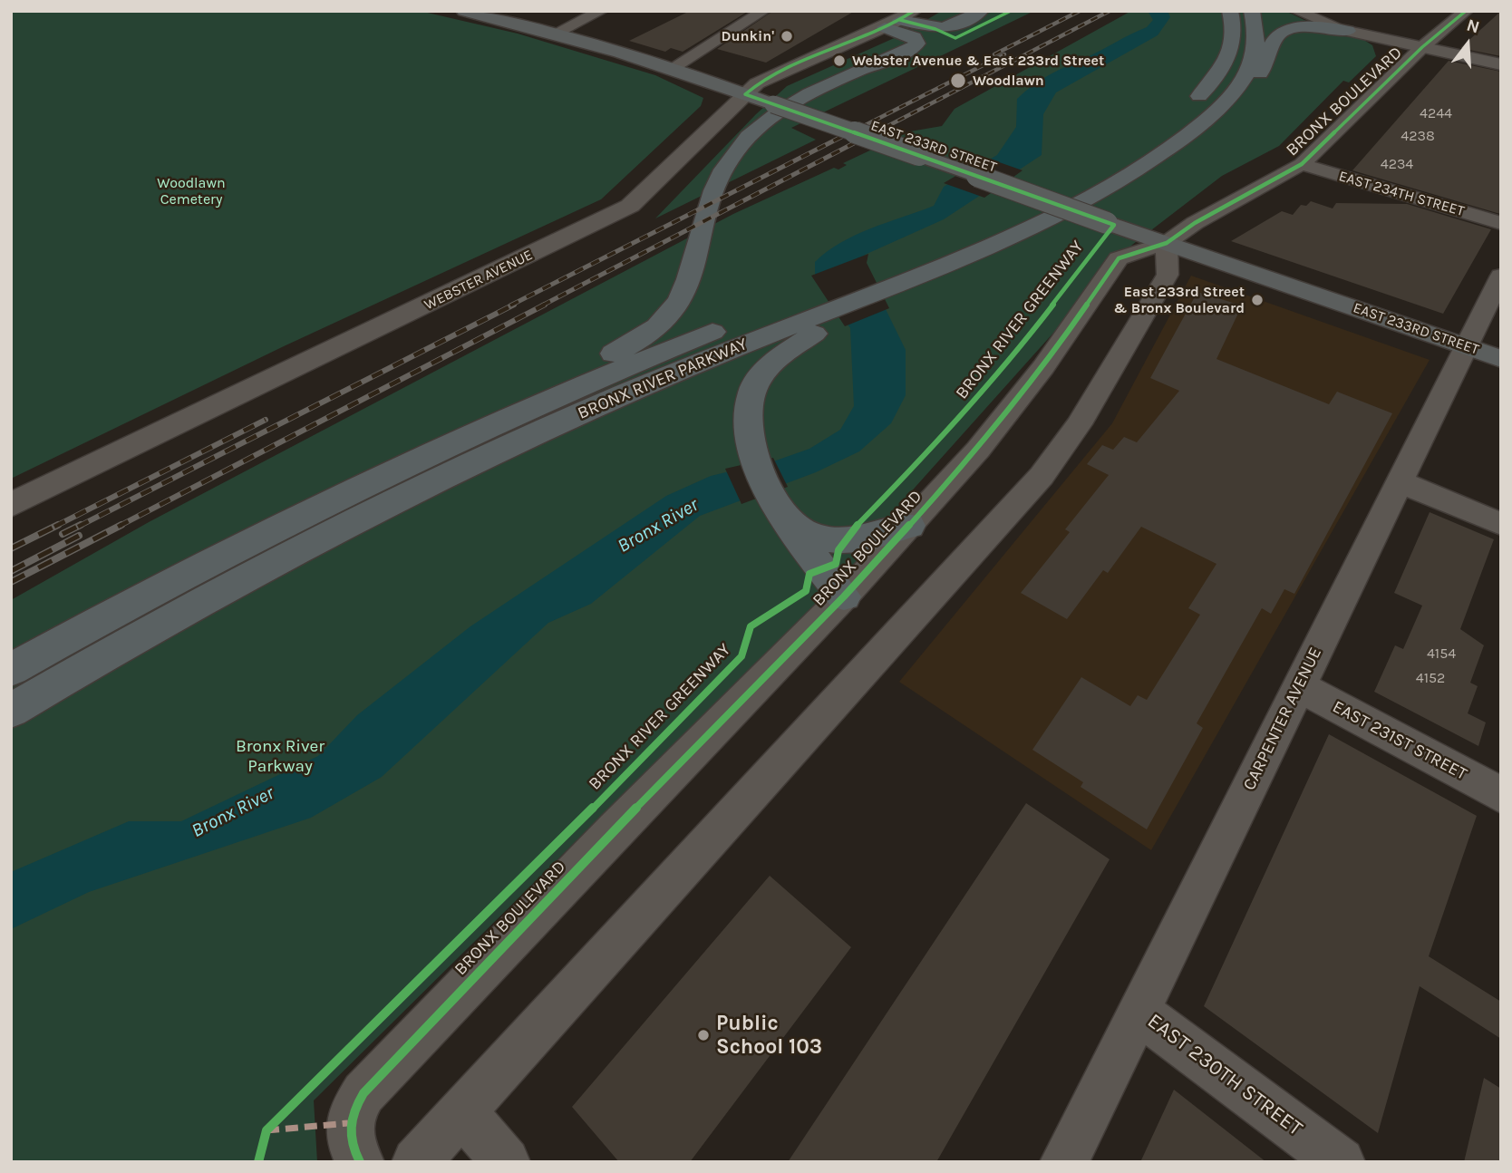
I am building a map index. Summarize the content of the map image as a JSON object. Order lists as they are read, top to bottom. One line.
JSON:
{"streets":{"highway":["BRONX RIVER PARKWAY"],"main road":["EAST 233RD STREET","WEBSTER AVENUE"],"street":["BRONX BOULEVARD","EAST 234TH STREET","CARPENTER AVENUE","EAST 231ST STREET","EAST 230TH STREET"],"cycle path":["BRONX RIVER GREENWAY"]},"crossings":[["BRONX BOULEVARD","EAST 233RD STREET"],["BRONX BOULEVARD","EAST 234TH STREET"],["EAST 233RD STREET","WEBSTER AVENUE"],["EAST 233RD STREET","CARPENTER AVENUE"],["CARPENTER AVENUE","EAST 231ST STREET"],["CARPENTER AVENUE","EAST 230TH STREET"]],"water":["Bronx River"],"parks":["Woodlawn Cemetery","Bronx River Parkway"],"places":["Dunkin'","Webster Avenue & East 233rd Street","Woodlawn","East 233rd Street & Bronx Boulevard","Public School 103"],"house_numbers":["4244","4238","4234","4154","4152"],"north":"top"}
